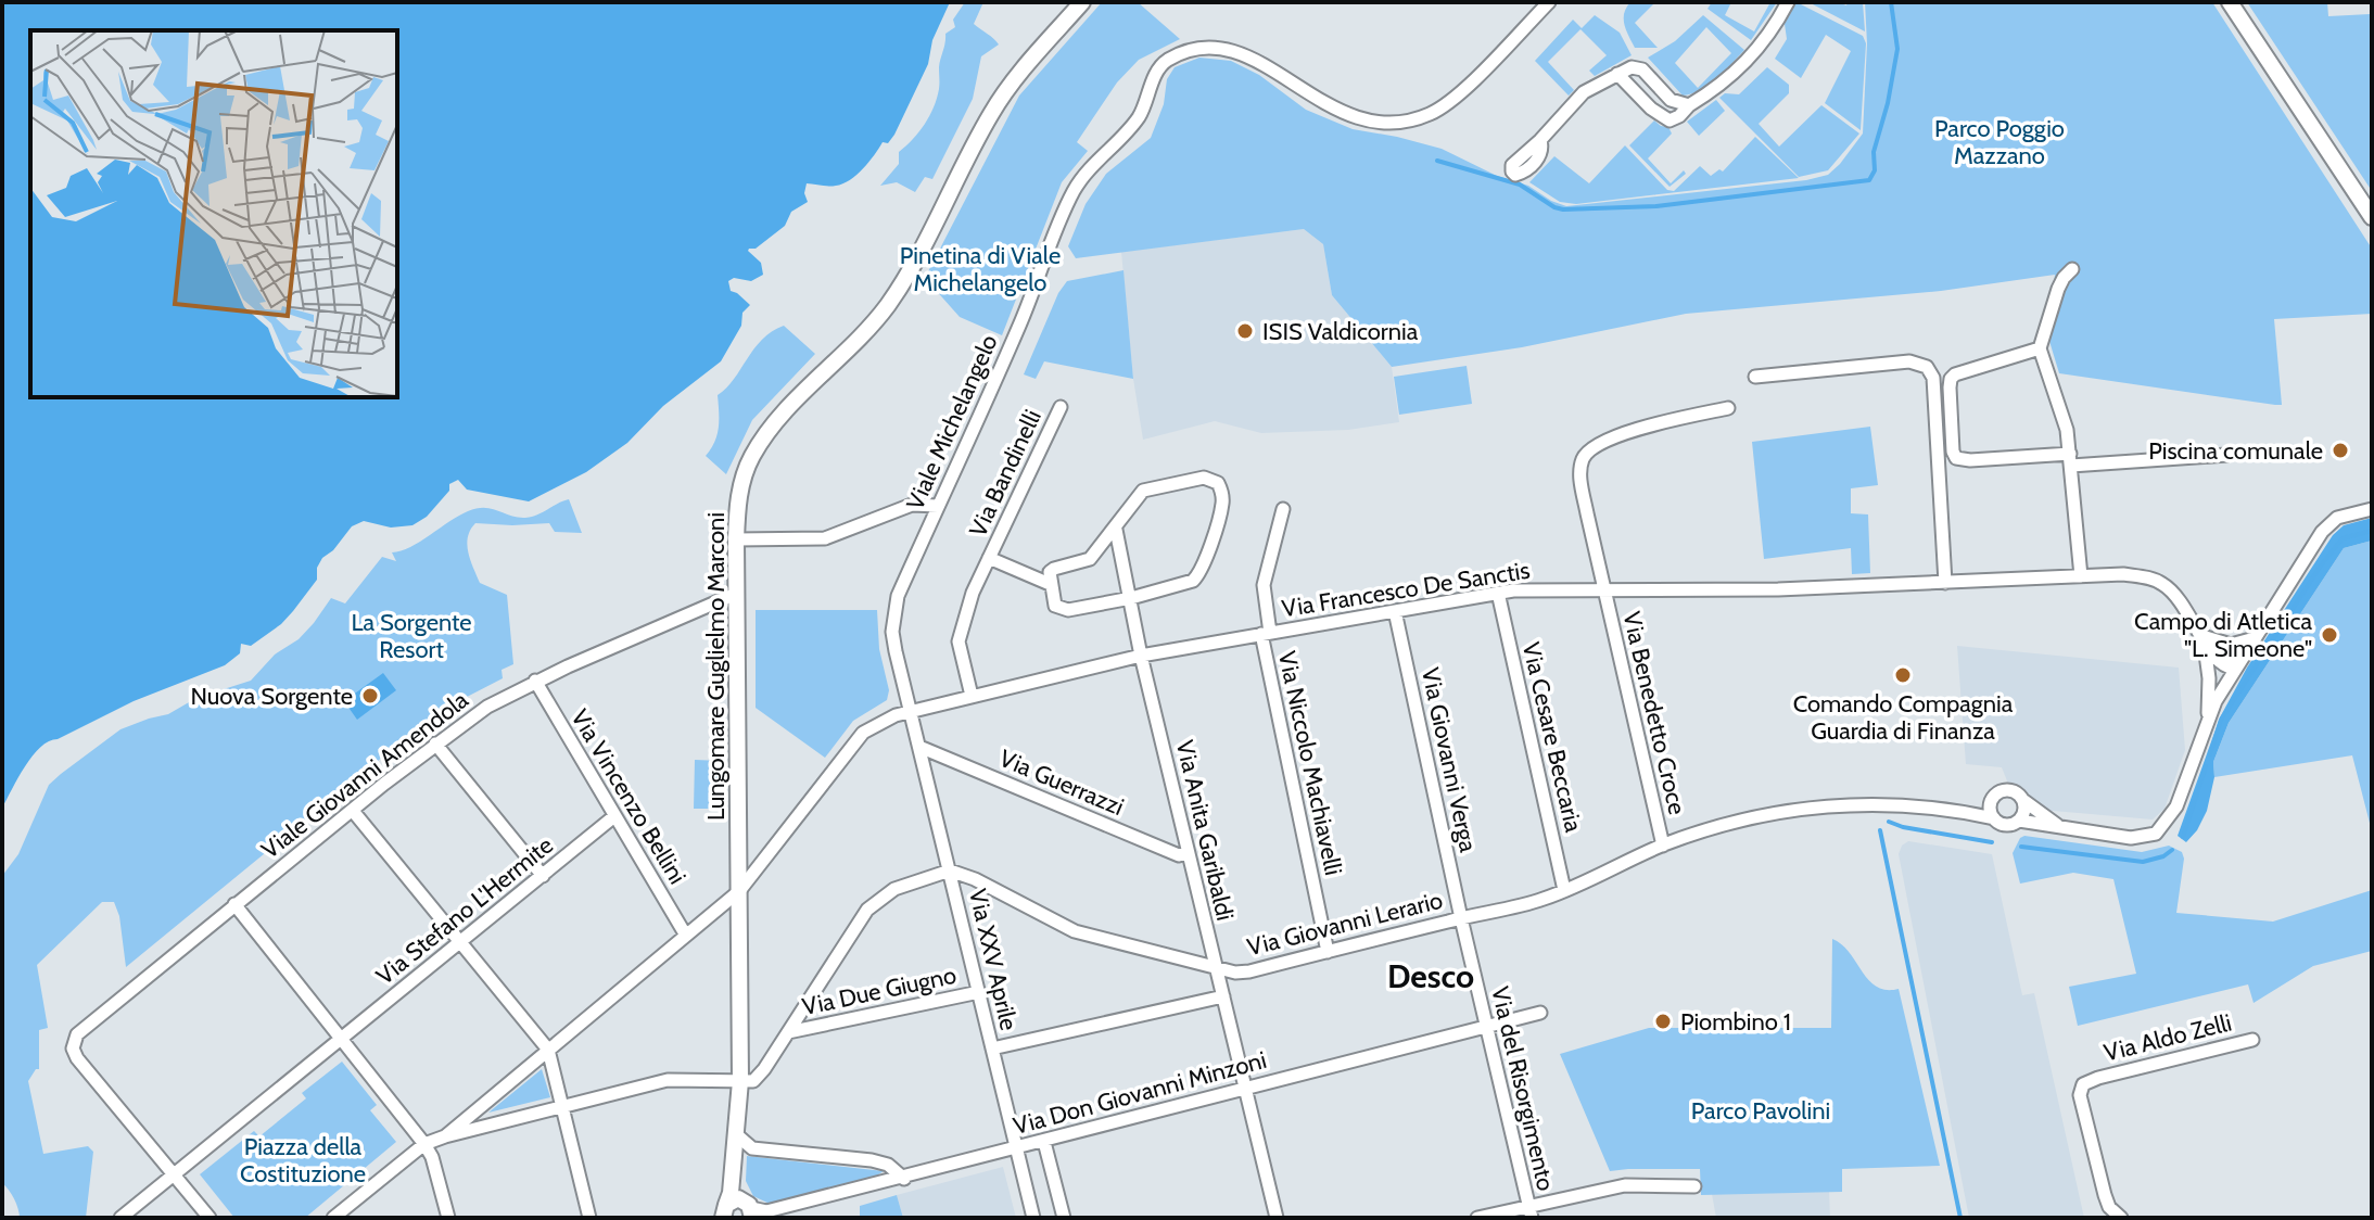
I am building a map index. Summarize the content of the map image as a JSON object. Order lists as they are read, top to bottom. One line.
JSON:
{"streets":{"street":["Viale Michelangelo","Via Bandinelli","Via Francesco De Sanctis","Lungomare Guglielmo Marconi","Via Benedetto Croce","Via Cesare Beccaria","Via Giovanni Verga","Via Niccolo Machiavelli","Viale Giovanni Amendola","Via Guerrazzi","Via Vincenzo Bellini","Via Anita Garibaldi","Via Stefano L'Hermite","Via Giovanni Lerario","Via XXV Aprile","Via Due Giugno","Via Aldo Zelli","Via del Risorgimento","Via Don Giovanni Minzoni"]},"crossings":[["Viale Michelangelo","Via Francesco De Sanctis"],["Viale Michelangelo","Via XXV Aprile"],["Via Bandinelli","Via Francesco De Sanctis"],["Via Francesco De Sanctis","Lungomare Guglielmo Marconi"],["Via Francesco De Sanctis","Via Benedetto Croce"],["Via Francesco De Sanctis","Via Cesare Beccaria"],["Via Francesco De Sanctis","Via Giovanni Verga"],["Via Francesco De Sanctis","Via Niccolo Machiavelli"],["Via Francesco De Sanctis","Via Vincenzo Bellini"],["Via Francesco De Sanctis","Via Anita Garibaldi"],["Via Francesco De Sanctis","Via XXV Aprile"],["Lungomare Guglielmo Marconi","Viale Giovanni Amendola"],["Via Benedetto Croce","Via Giovanni Lerario"],["Via Cesare Beccaria","Via Giovanni Lerario"],["Via Giovanni Verga","Via Giovanni Lerario"],["Via Giovanni Verga","Via del Risorgimento"],["Via Niccolo Machiavelli","Via Giovanni Lerario"],["Viale Giovanni Amendola","Via Vincenzo Bellini"],["Via Guerrazzi","Via Anita Garibaldi"],["Via Guerrazzi","Via XXV Aprile"],["Via Vincenzo Bellini","Via Stefano L'Hermite"],["Via Anita Garibaldi","Via Giovanni Lerario"],["Via Anita Garibaldi","Via Don Giovanni Minzoni"],["Via Giovanni Lerario","Via XXV Aprile"],["Via Giovanni Lerario","Via del Risorgimento"],["Via XXV Aprile","Via Due Giugno"],["Via XXV Aprile","Via Don Giovanni Minzoni"],["Via del Risorgimento","Via Don Giovanni Minzoni"]],"districts":["Desco"],"parks":["Parco Poggio Mazzano","Pinetina di Viale Michelangelo","La Sorgente Resort","Parco Pavolini","Piazza della Costituzione"],"places":["ISIS Valdicornia","Piscina comunale","Campo di Atletica \"L. Simeone\"","Comando Compagnia Guardia di Finanza","Nuova Sorgente","Piombino 1"]}
